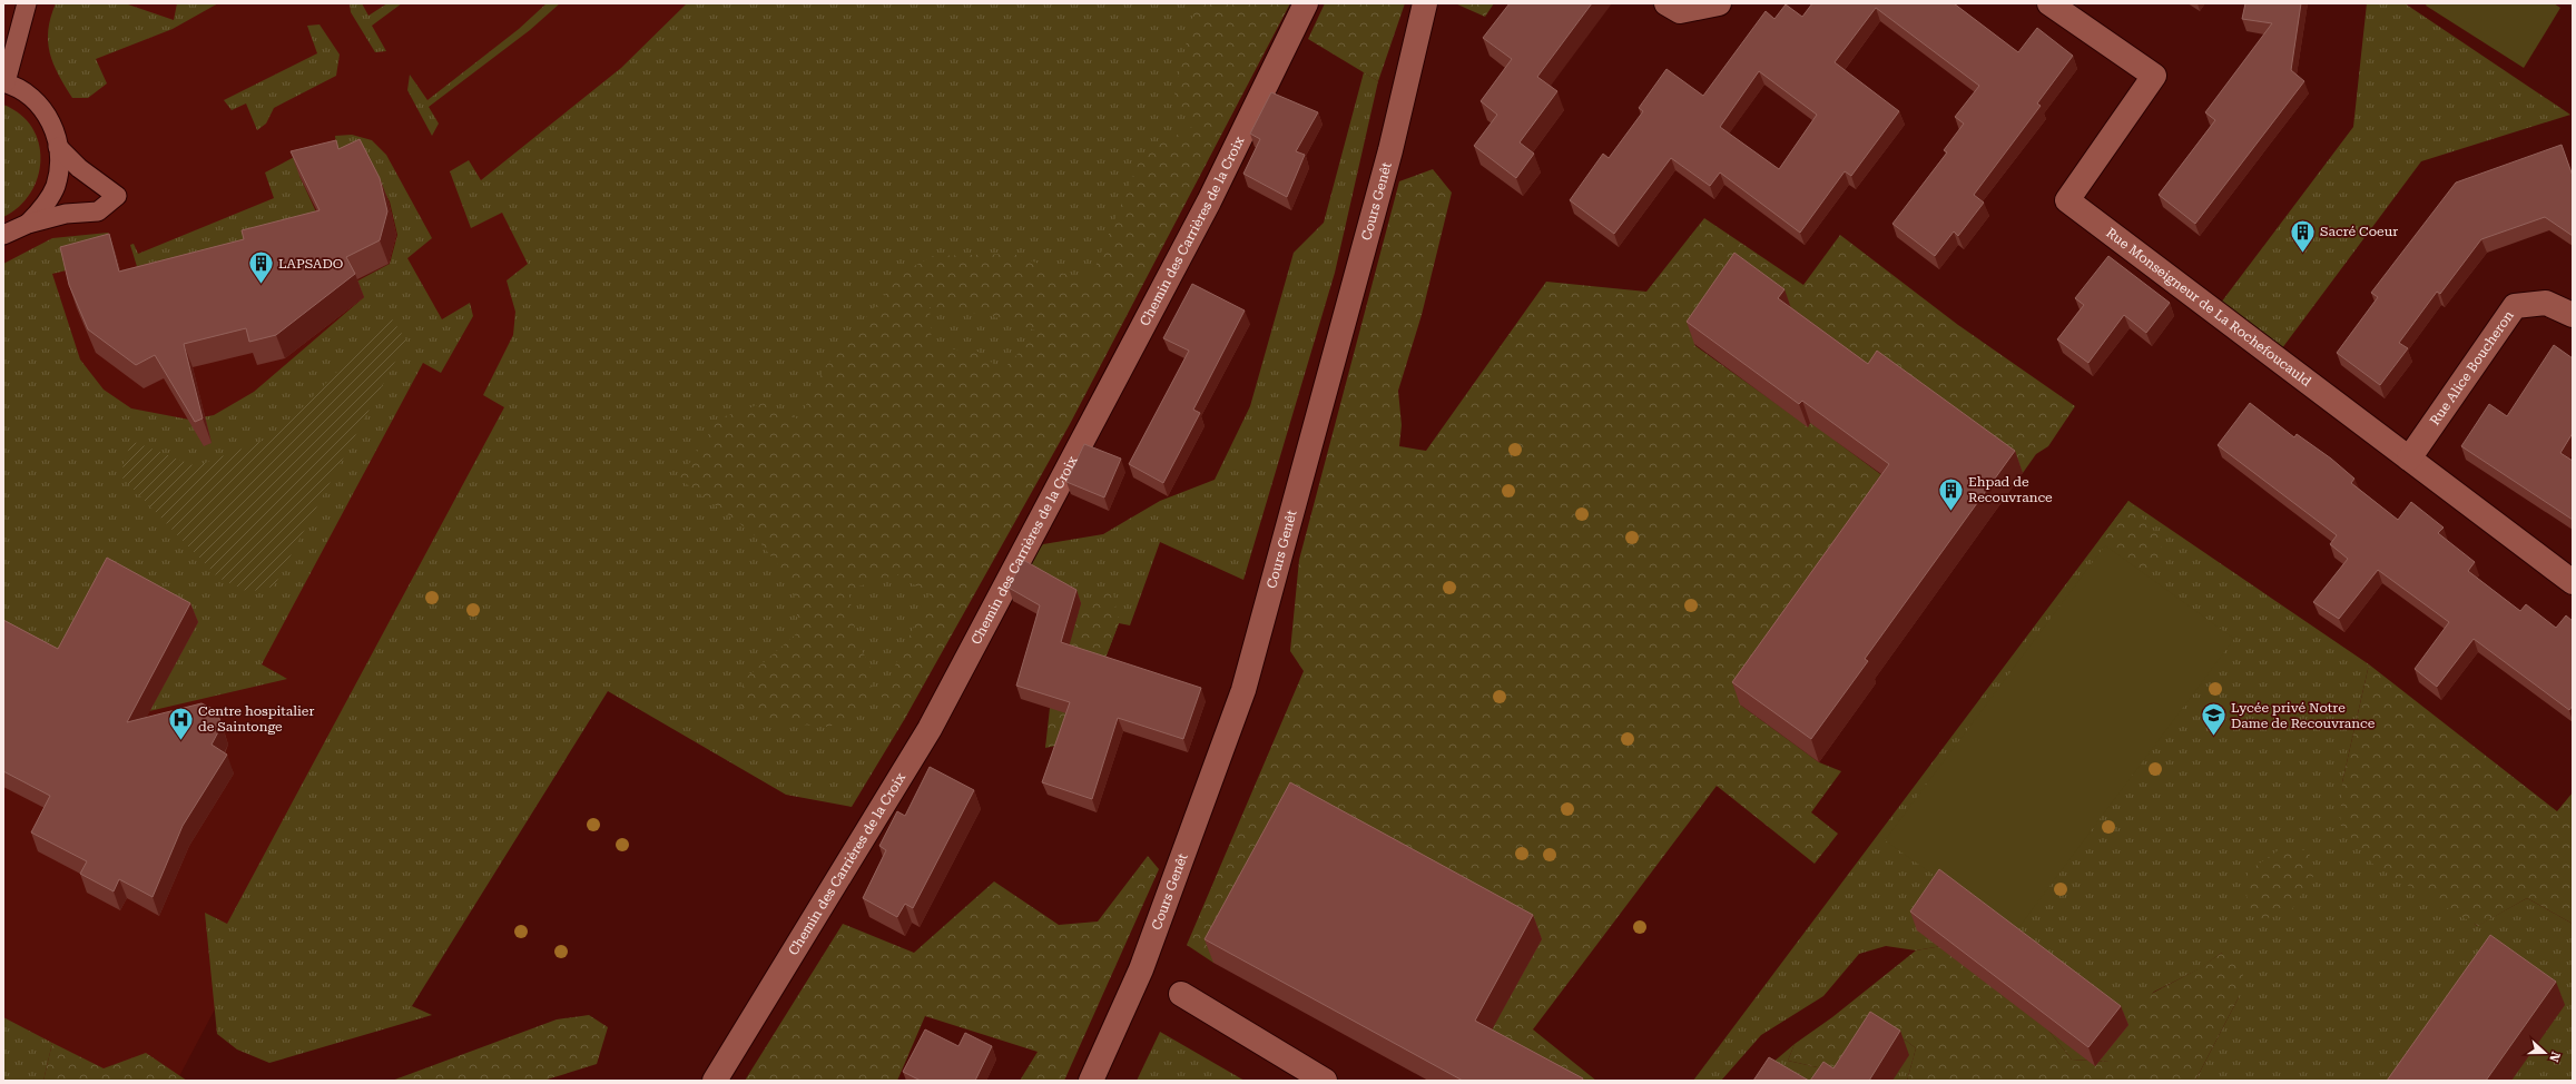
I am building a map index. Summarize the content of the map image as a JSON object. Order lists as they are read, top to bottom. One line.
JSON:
{"streets":{"street":["Cours Genêt","Chemin des Carrières de la Croix","Rue Monseigneur de La Rochefoucauld","Rue Alice Boucheron"]},"crossings":[["Rue Monseigneur de La Rochefoucauld","Rue Alice Boucheron"]],"places":{"building":["Sacré Coeur","LAPSADO","Ehpad de Recouvrance"],"school or university":["Lycée privé Notre Dame de Recouvrance"],"hospital":["Centre hospitalier de Saintonge"]},"north":"right"}
